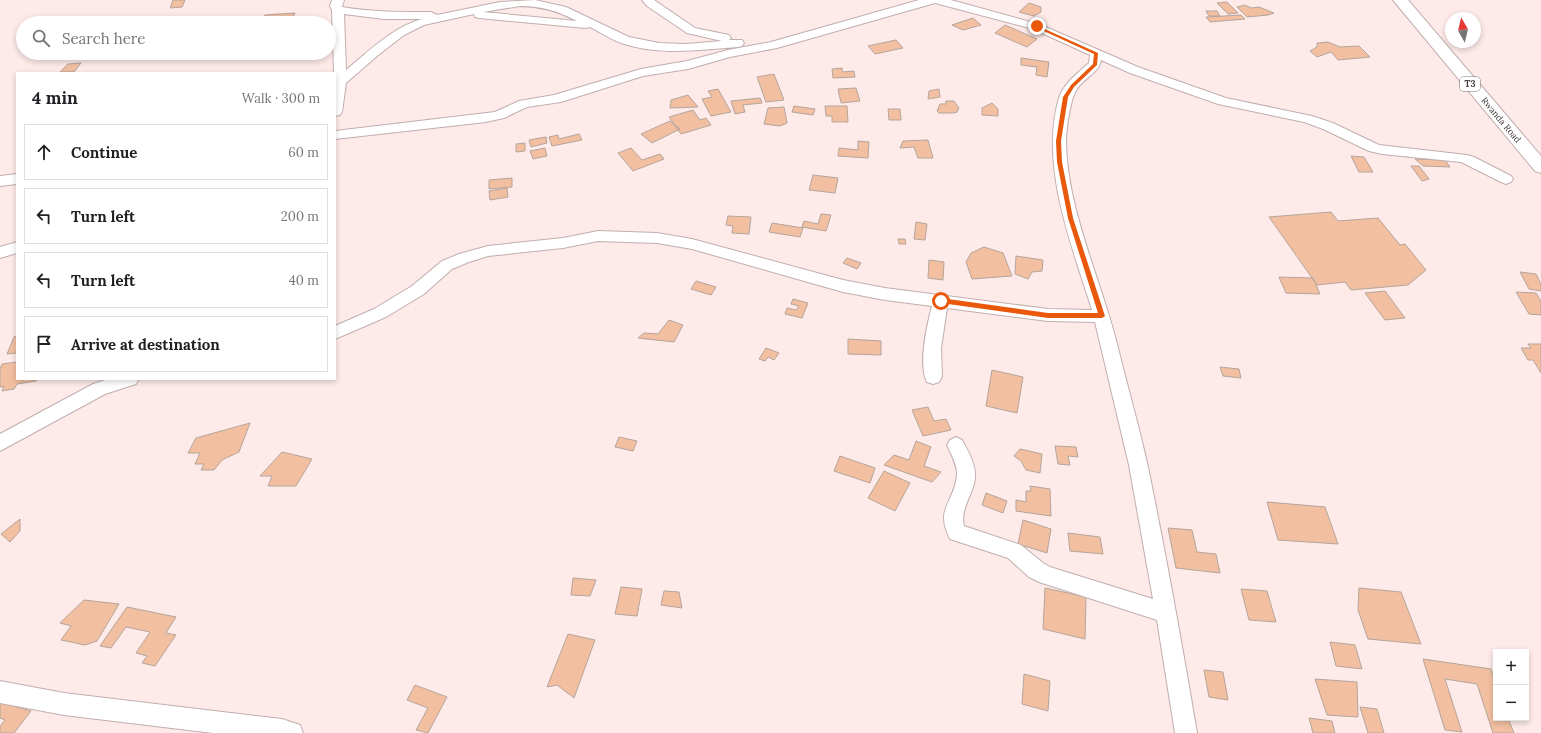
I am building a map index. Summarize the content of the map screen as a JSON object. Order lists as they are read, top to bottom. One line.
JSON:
{"streets":{"highway":["T3","Rwanda Road"]},"north":"top","page":{"search":"Search here","heading":["4 min","Walk · 300 m"],"list":[["Continue","60 m"],["Turn left","200 m"],["Turn left","40 m"],"Arrive at destination"],"map_buttons":["+","−"]}}
